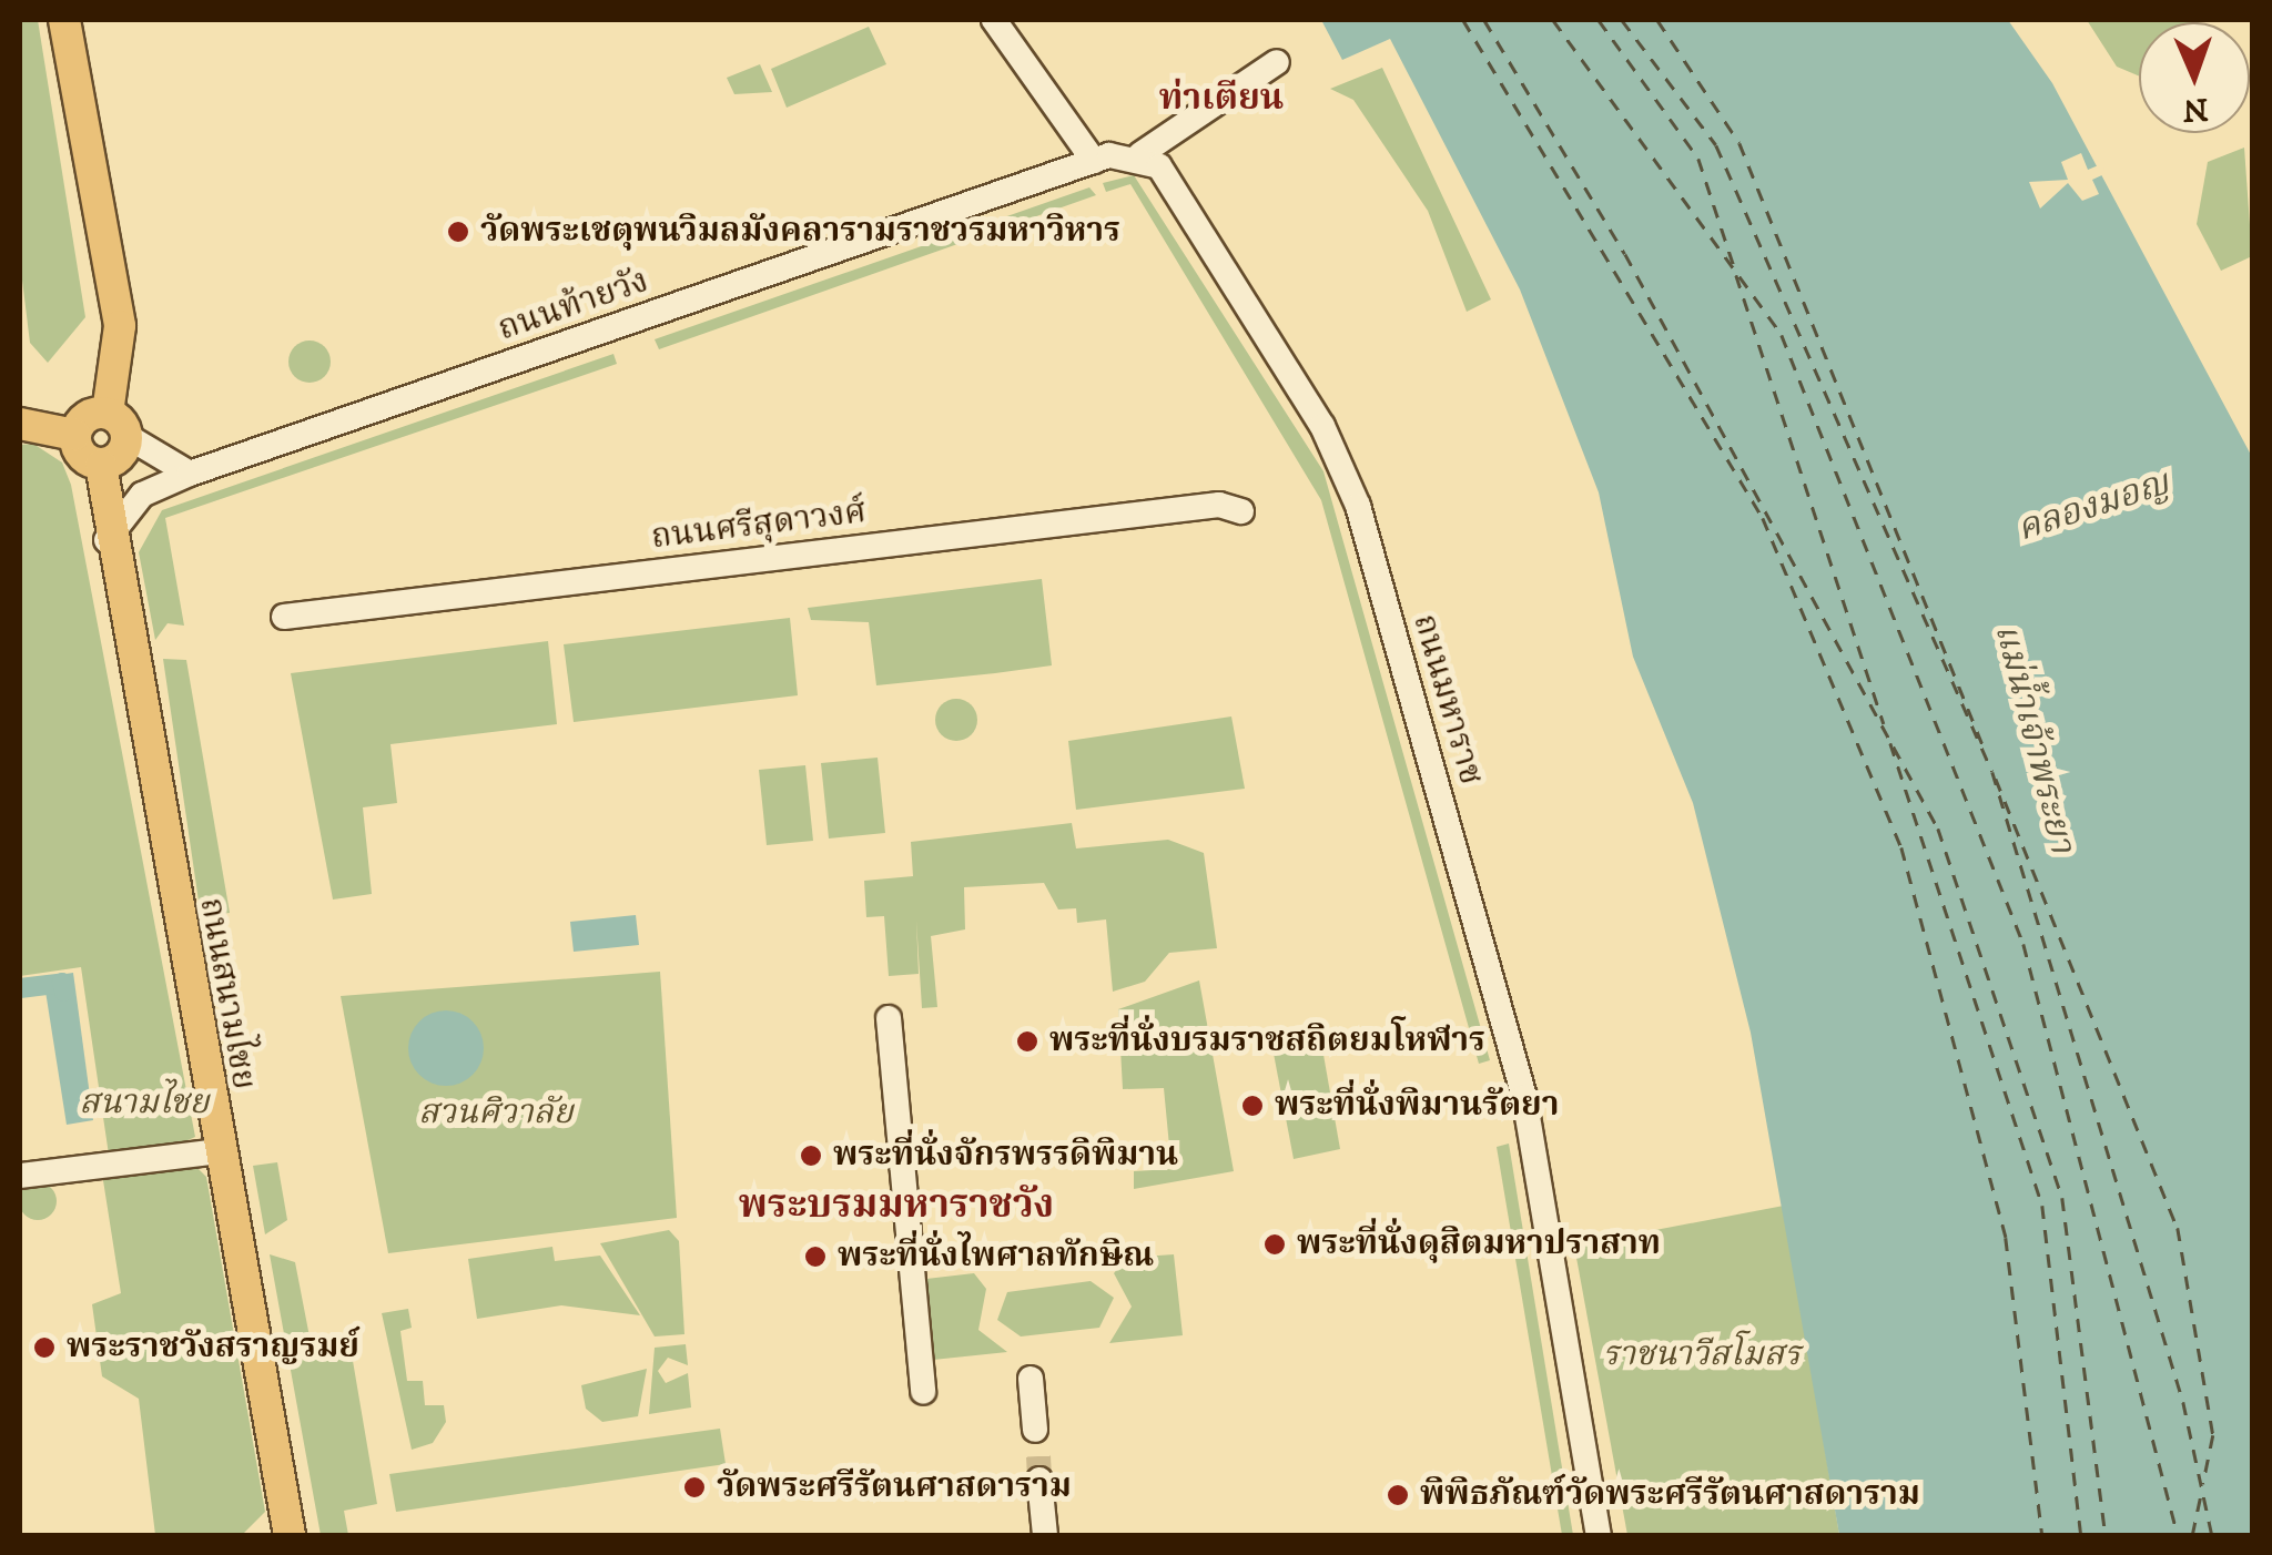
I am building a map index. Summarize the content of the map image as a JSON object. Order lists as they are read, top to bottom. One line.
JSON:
{"streets":{"main road":["ถนนสนามไชย"],"street":["ถนนท้ายวัง","ถนนศรีสุดาวงศ์","ถนนมหาราช"]},"crossings":[["ถนนท้ายวัง","ถนนสนามไชย"]],"districts":["ท่าเตียน","พระบรมมหาราชวัง"],"water":["คลองมอญ","แม่น้ำเจ้าพระยา"],"parks":["สนามไชย","สวนศิวาลัย","ราชนาวีสโมสร"],"places":["วัดพระเชตุพนวิมลมังคลารามราชวรมหาวิหาร","พระที่นั่งบรมราชสถิตยมโหฬาร","พระที่นั่งพิมานรัตยา","พระที่นั่งจักรพรรดิพิมาน","พระที่นั่งดุสิตมหาปราสาท","พระที่นั่งไพศาลทักษิณ","พระราชวังสราญรมย์","วัดพระศรีรัตนศาสดาราม","พิพิธภัณฑ์วัดพระศรีรัตนศาสดาราม"],"north":"bottom"}
